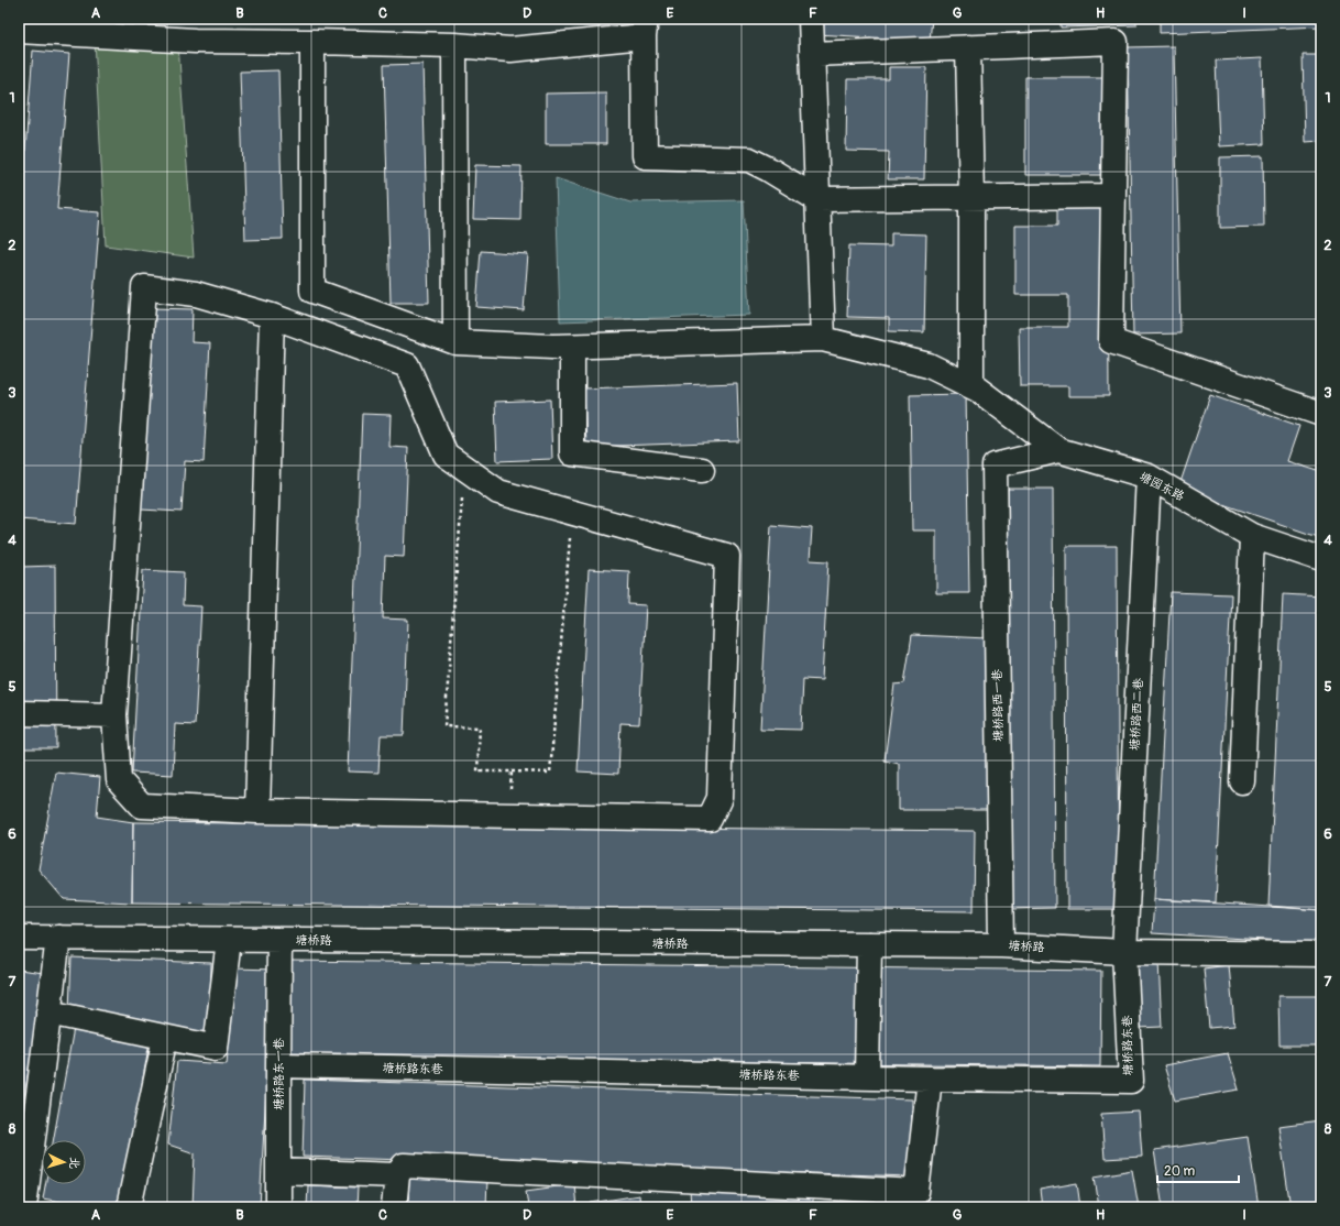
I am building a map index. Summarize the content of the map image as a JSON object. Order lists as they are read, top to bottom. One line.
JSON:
{"streets":{"street":["塘园东路","塘桥路西一巷","塘桥路西二巷","塘桥路","塘桥路东巷","塘桥路东一巷"]},"crossings":[["塘园东路","塘桥路西一巷"],["塘园东路","塘桥路西二巷"],["塘桥路西一巷","塘桥路"],["塘桥路西二巷","塘桥路"],["塘桥路西二巷","塘桥路东巷"],["塘桥路","塘桥路东巷"],["塘桥路","塘桥路东一巷"],["塘桥路东巷","塘桥路东一巷"]],"scale_bar":"20 m","north":"right","grid":{"columns":["A","B","C","D","E","F","G","H","I"],"rows":["1","2","3","4","5","6","7","8"]}}
